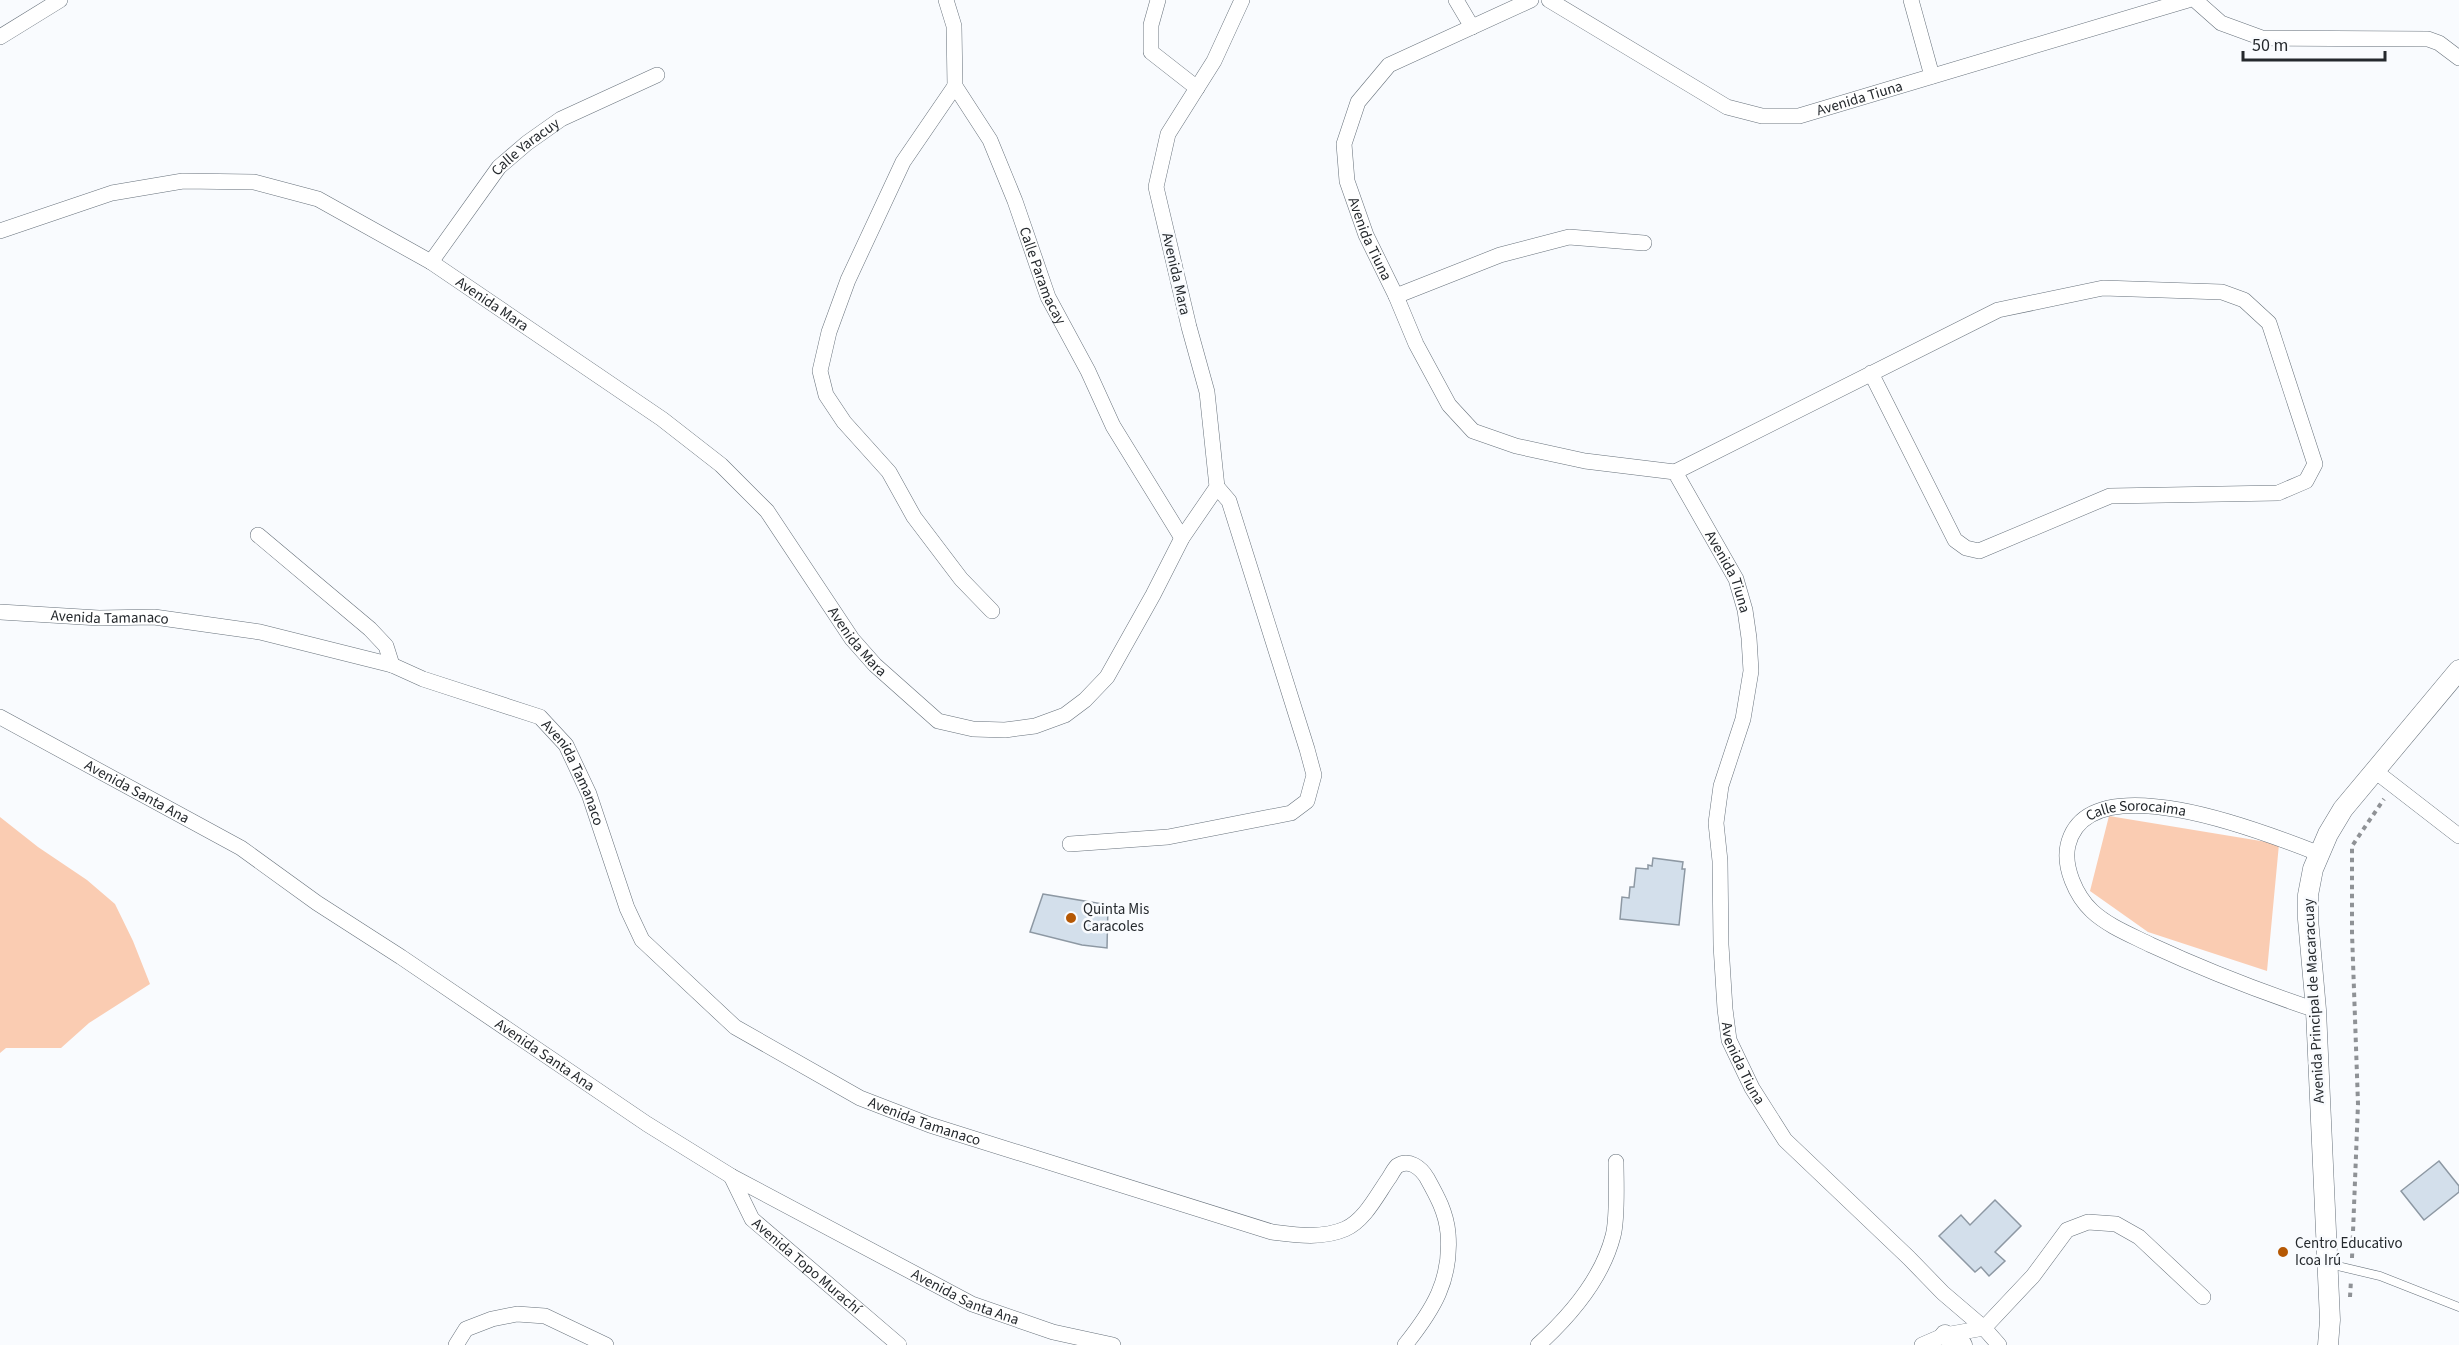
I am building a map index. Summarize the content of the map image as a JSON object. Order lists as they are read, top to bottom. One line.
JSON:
{"streets":{"street":["Avenida Tiuna","Calle Yaracuy","Avenida Mara","Calle Paramacay","Avenida Tamanaco","Avenida Santa Ana","Calle Sorocaima","Avenida Principal de Macaracuay","Avenida Topo Murachí"]},"crossings":[["Calle Yaracuy","Avenida Mara"],["Avenida Mara","Calle Paramacay"],["Avenida Santa Ana","Avenida Topo Murachí"],["Calle Sorocaima","Avenida Principal de Macaracuay"]],"places":["Quinta Mis Caracoles","Centro Educativo Icoa Irú"],"scale_bar":"50 m"}
